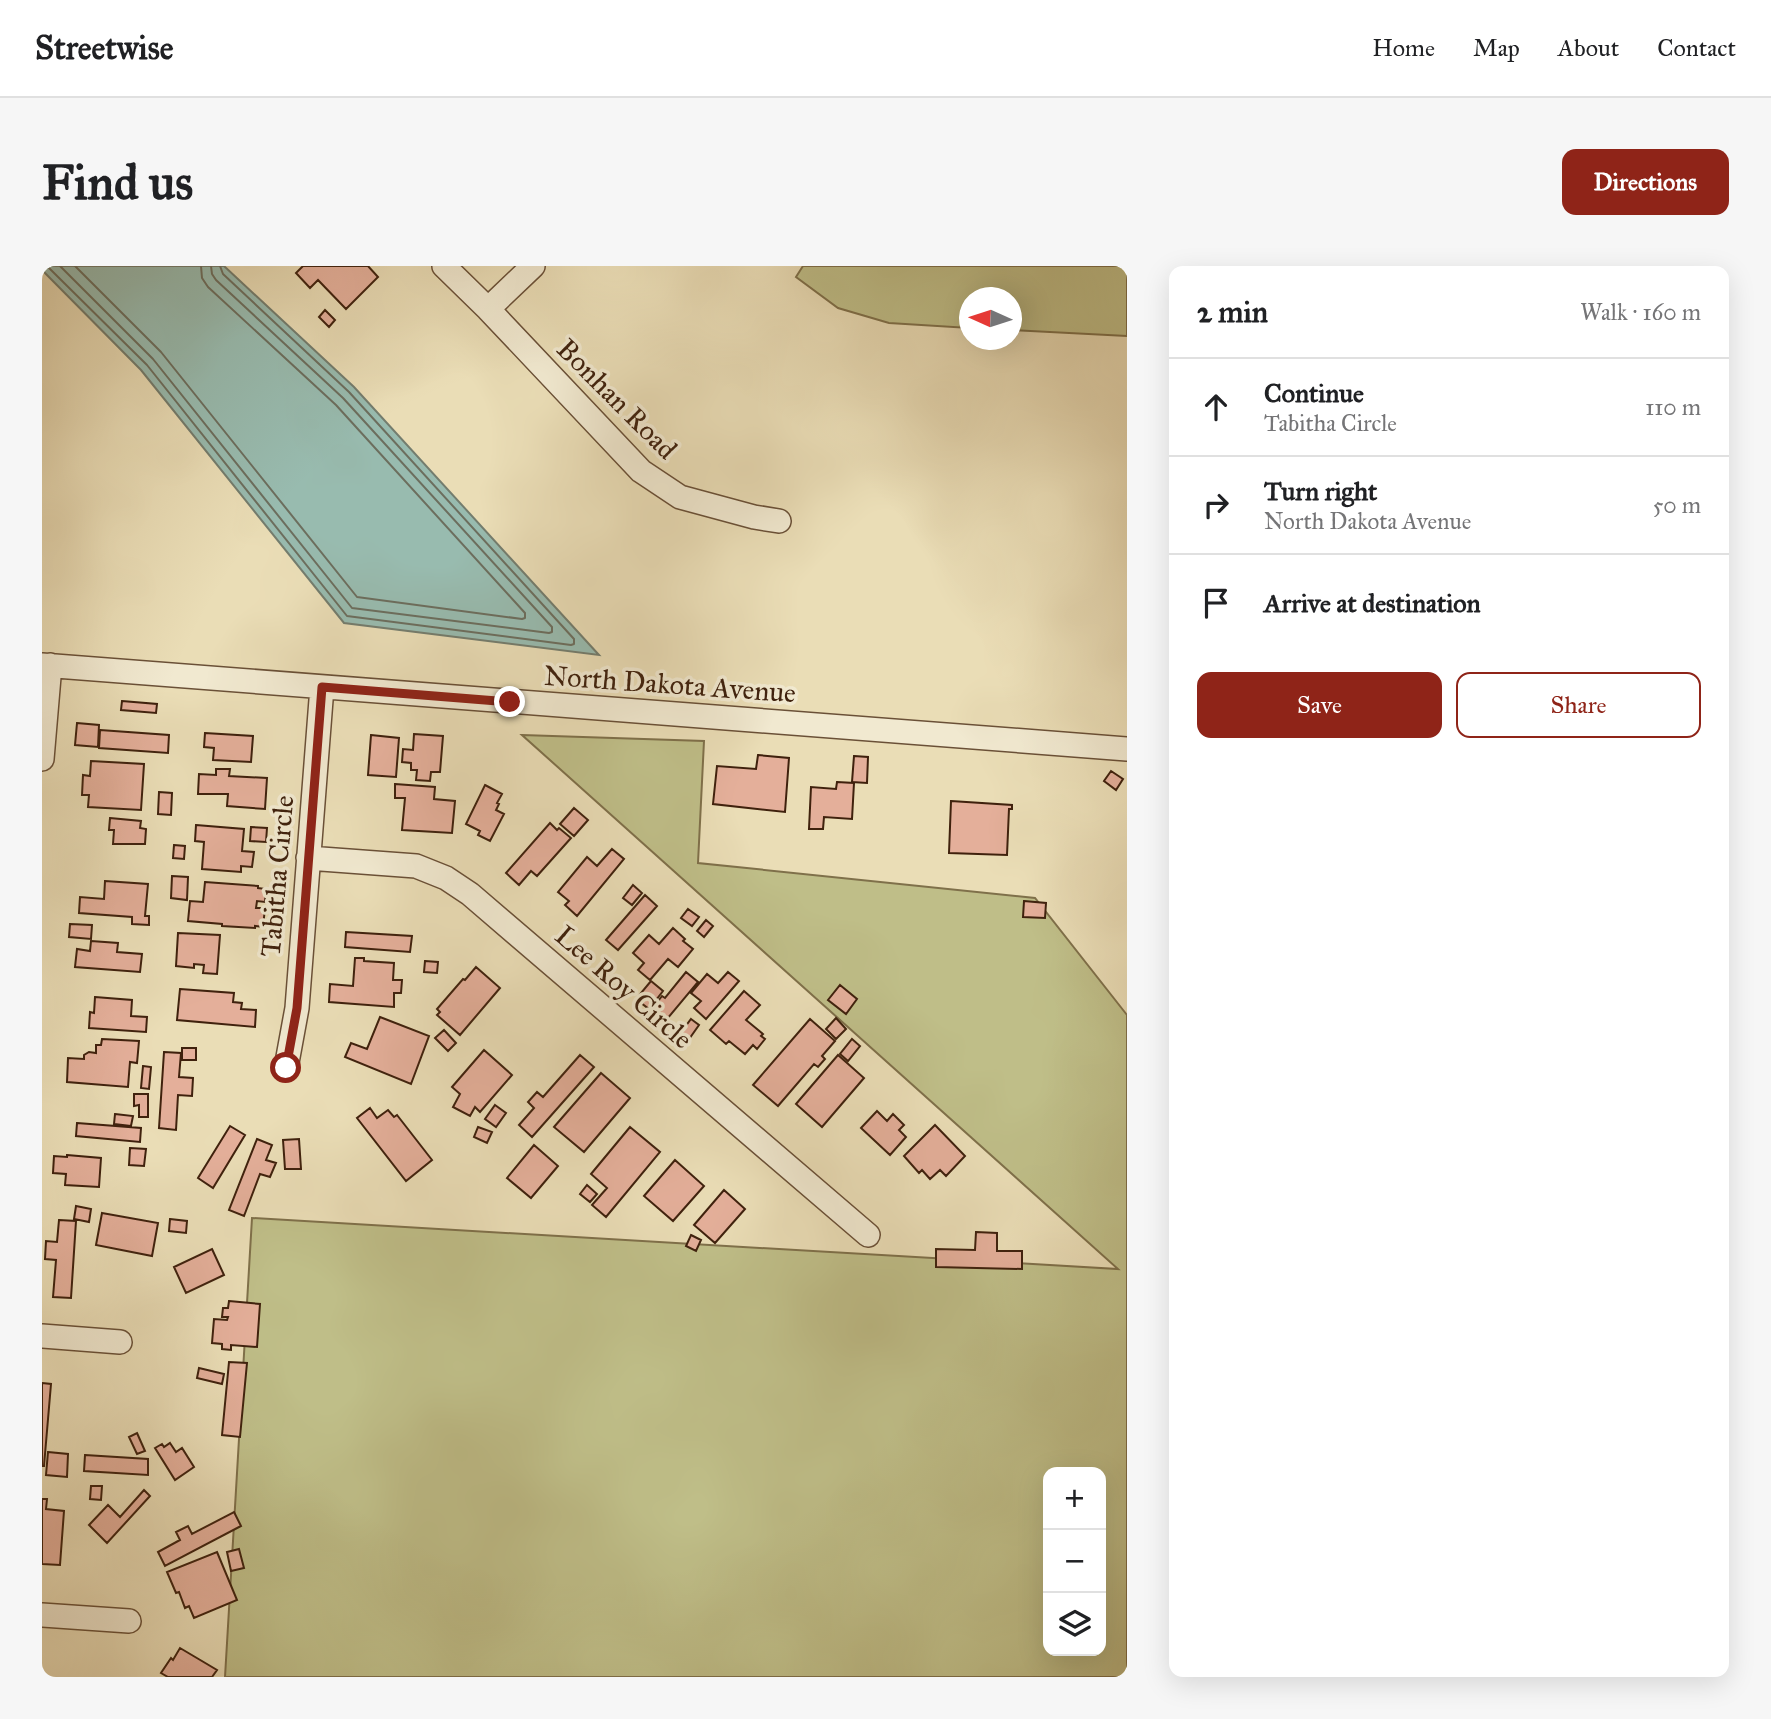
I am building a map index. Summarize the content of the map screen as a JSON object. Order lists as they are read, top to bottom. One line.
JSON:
{"streets":{"street":["Bonhan Road","North Dakota Avenue","Tabitha Circle","Lee Roy Circle"]},"crossings":[["North Dakota Avenue","Tabitha Circle"],["Tabitha Circle","Lee Roy Circle"]],"north":"left","page":{"header":"Streetwise","nav":["Home","Map","About","Contact"],"buttons":["Directions",["Save","Share"]],"title":"Find us","heading":["2 min","Walk · 160 m"],"list":[["Continue","Tabitha Circle","110 m"],["Turn right","North Dakota Avenue","50 m"],"Arrive at destination"],"map_buttons":["+","−"]}}
